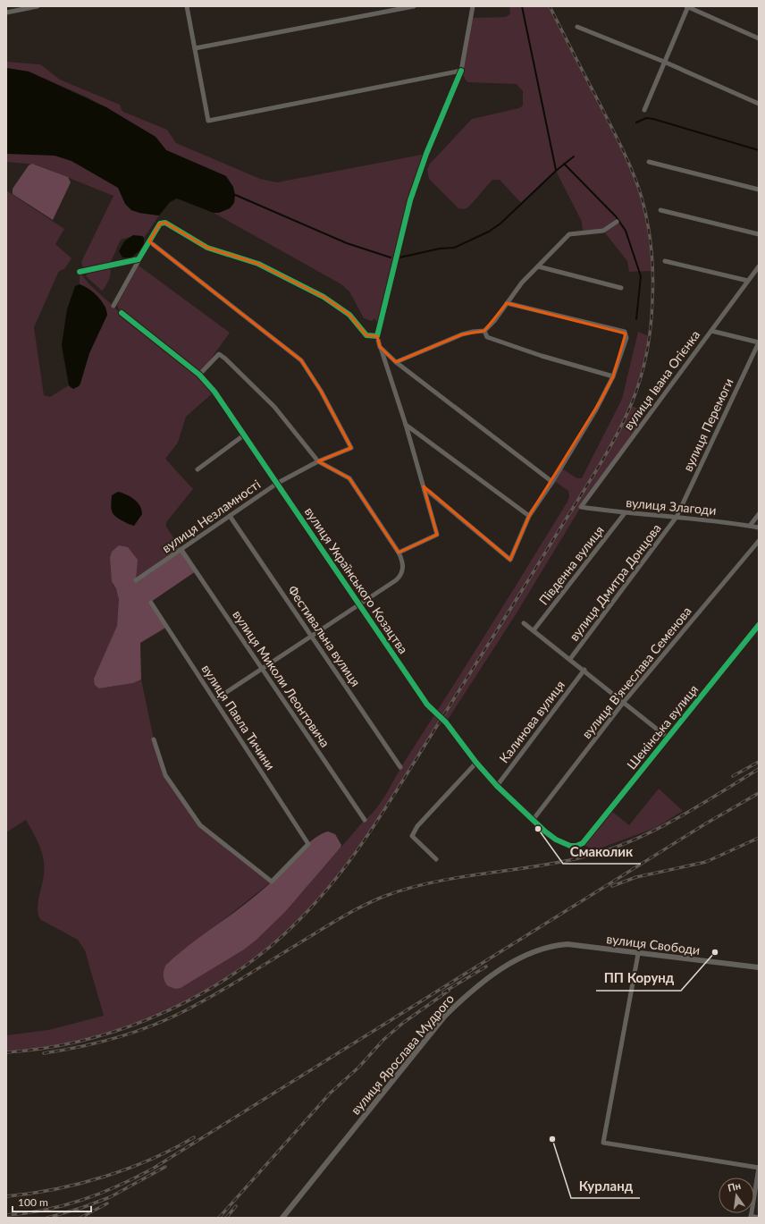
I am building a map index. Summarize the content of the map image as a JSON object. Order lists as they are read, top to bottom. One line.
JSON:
{"streets":{"street":["вулиця Івана Огієнка","вулиця Перемоги","вулиця Злагоди","вулиця Незламності","Південна вулиця","вулиця Українського Козацтва","вулиця Дмитра Донцова","Фестивальна вулиця","вулиця В'ячеслава Семенова","вулиця Миколи Леонтовича","вулиця Павла Тичини","Калинова вулиця","Шекінська вулиця","вулиця Свободи","вулиця Ярослава Мудрого"]},"crossings":[["вулиця Івана Огієнка","вулиця Злагоди"],["вулиця Перемоги","вулиця Злагоди"],["вулиця Перемоги","вулиця Дмитра Донцова"],["вулиця Злагоди","Південна вулиця"],["вулиця Злагоди","вулиця Дмитра Донцова"],["вулиця Незламності","вулиця Українського Козацтва"],["вулиця Незламності","Фестивальна вулиця"],["вулиця Незламності","вулиця Миколи Леонтовича"],["вулиця Українського Козацтва","вулиця В'ячеслава Семенова"],["вулиця Українського Козацтва","Калинова вулиця"],["вулиця Українського Козацтва","Шекінська вулиця"],["вулиця Свободи","вулиця Ярослава Мудрого"]],"places":["Смаколик","ПП Корунд","Курланд"],"scale_bar":"100 m","north":"top"}
